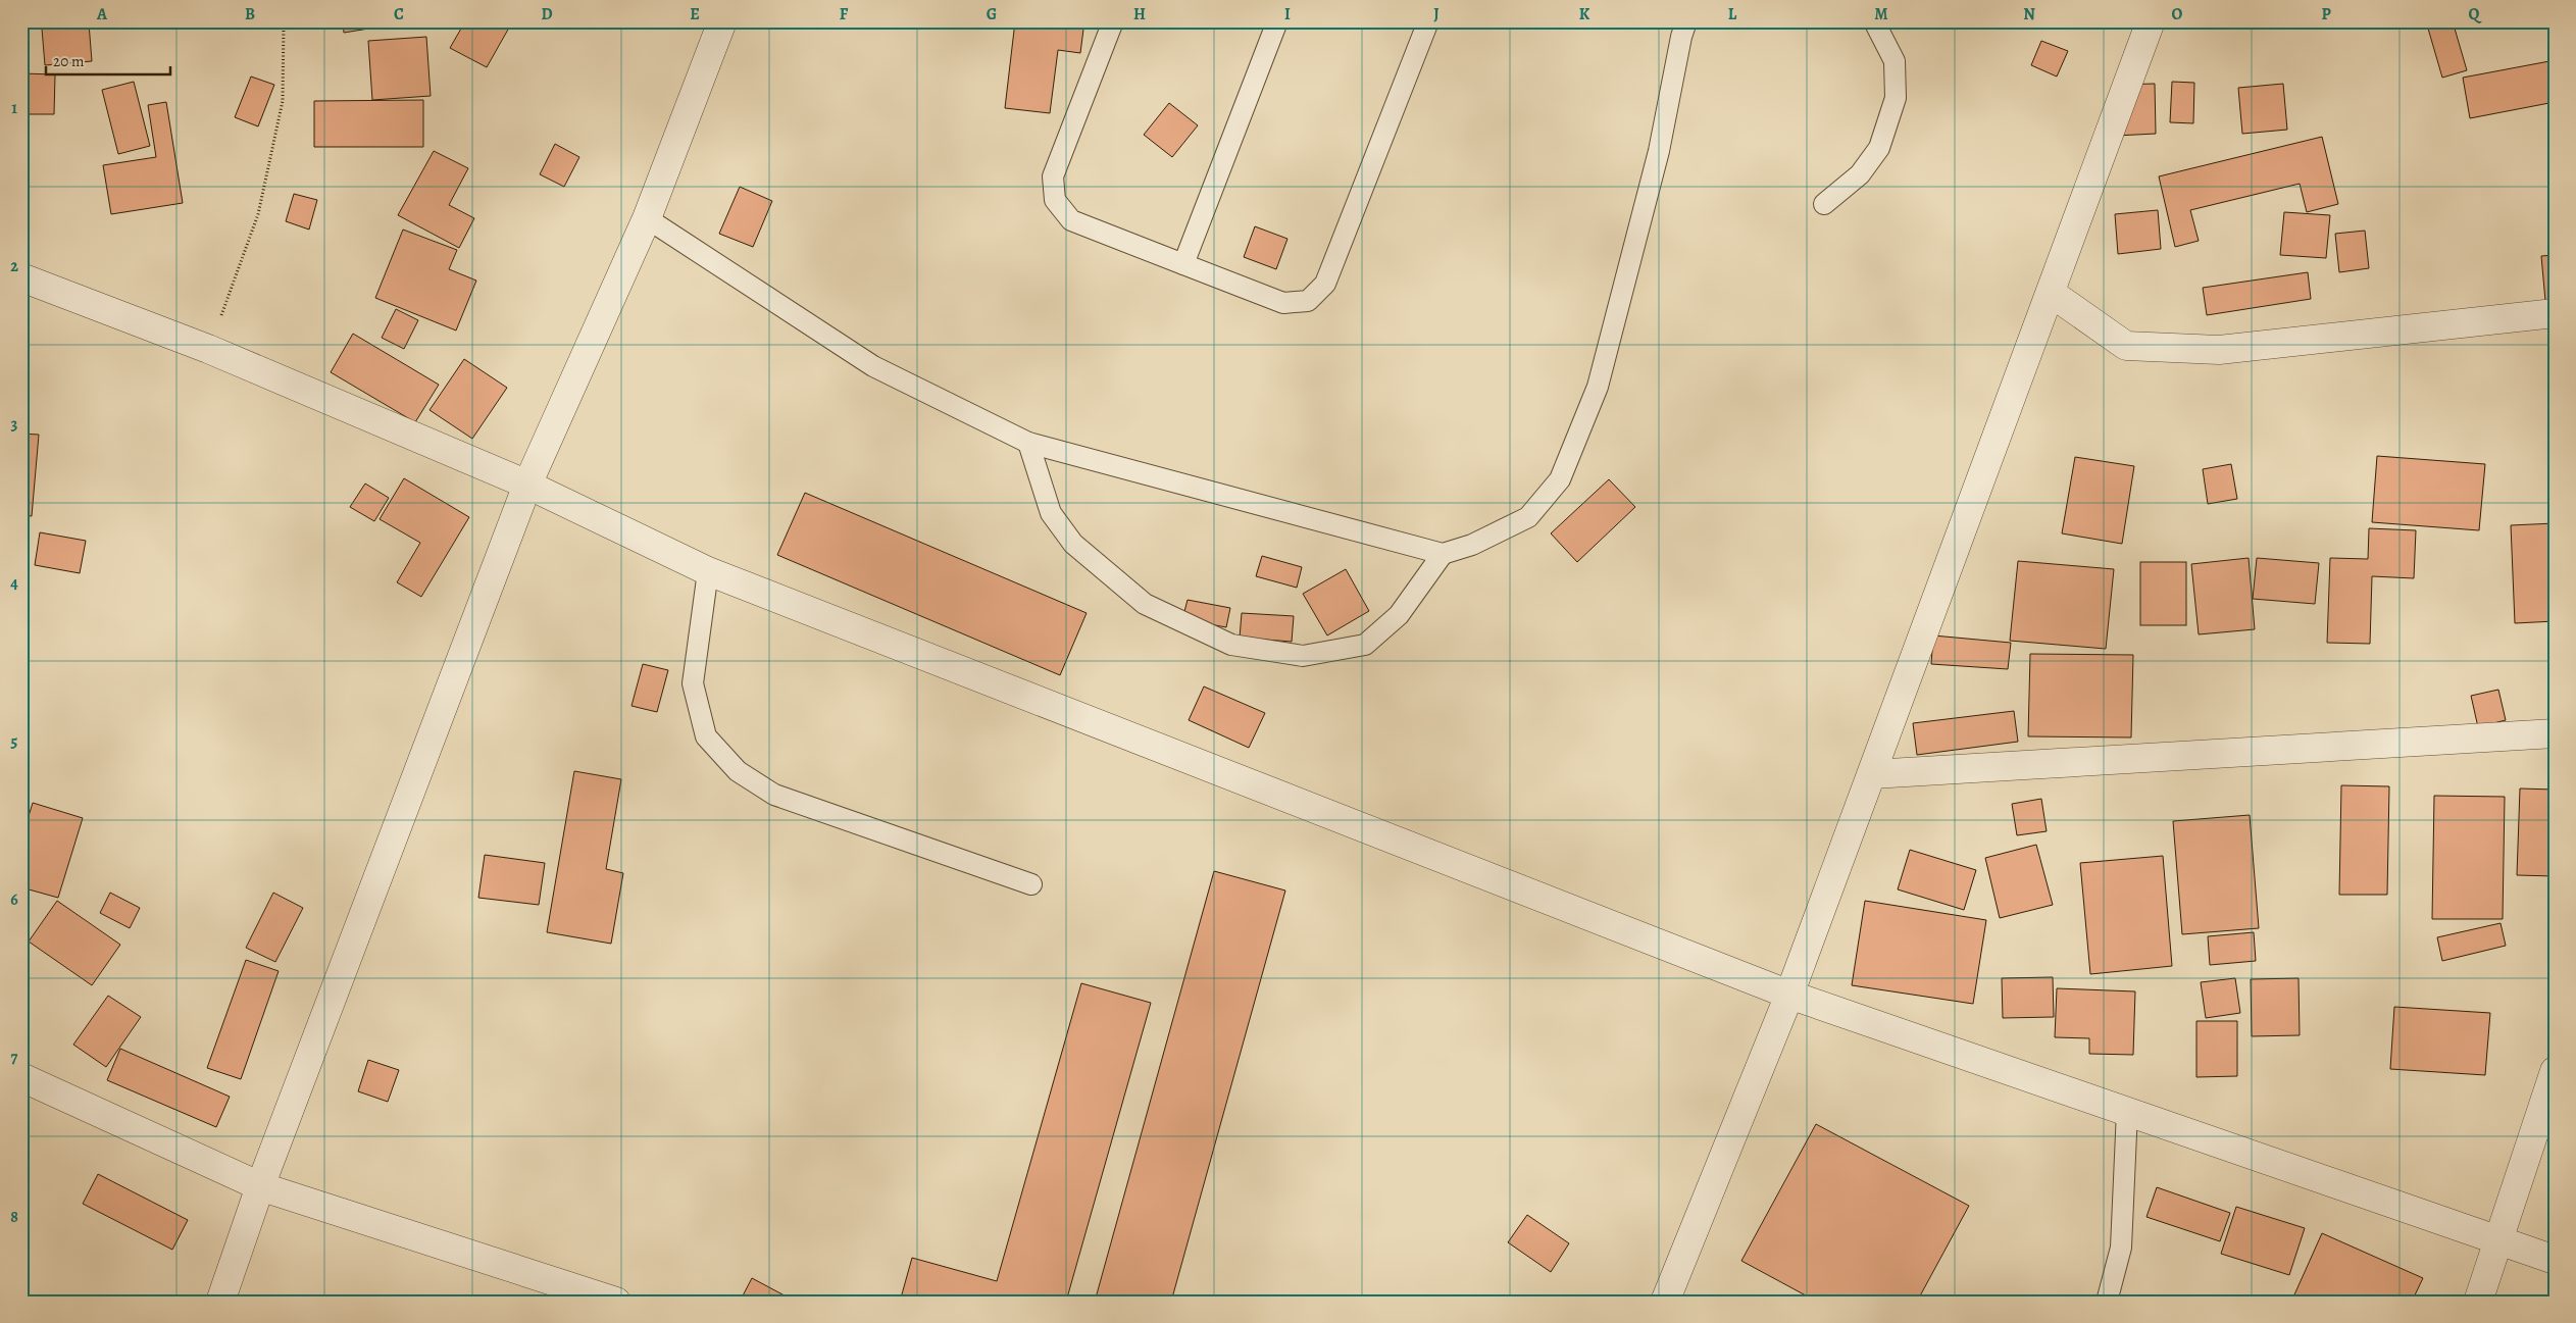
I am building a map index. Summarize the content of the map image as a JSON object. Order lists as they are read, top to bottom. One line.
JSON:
{"scale_bar":"20 m","grid":{"columns":["A","B","C","D","E","F","G","H","I","J","K","L","M","N","O","P","Q"],"rows":["1","2","3","4","5","6","7","8"]}}
